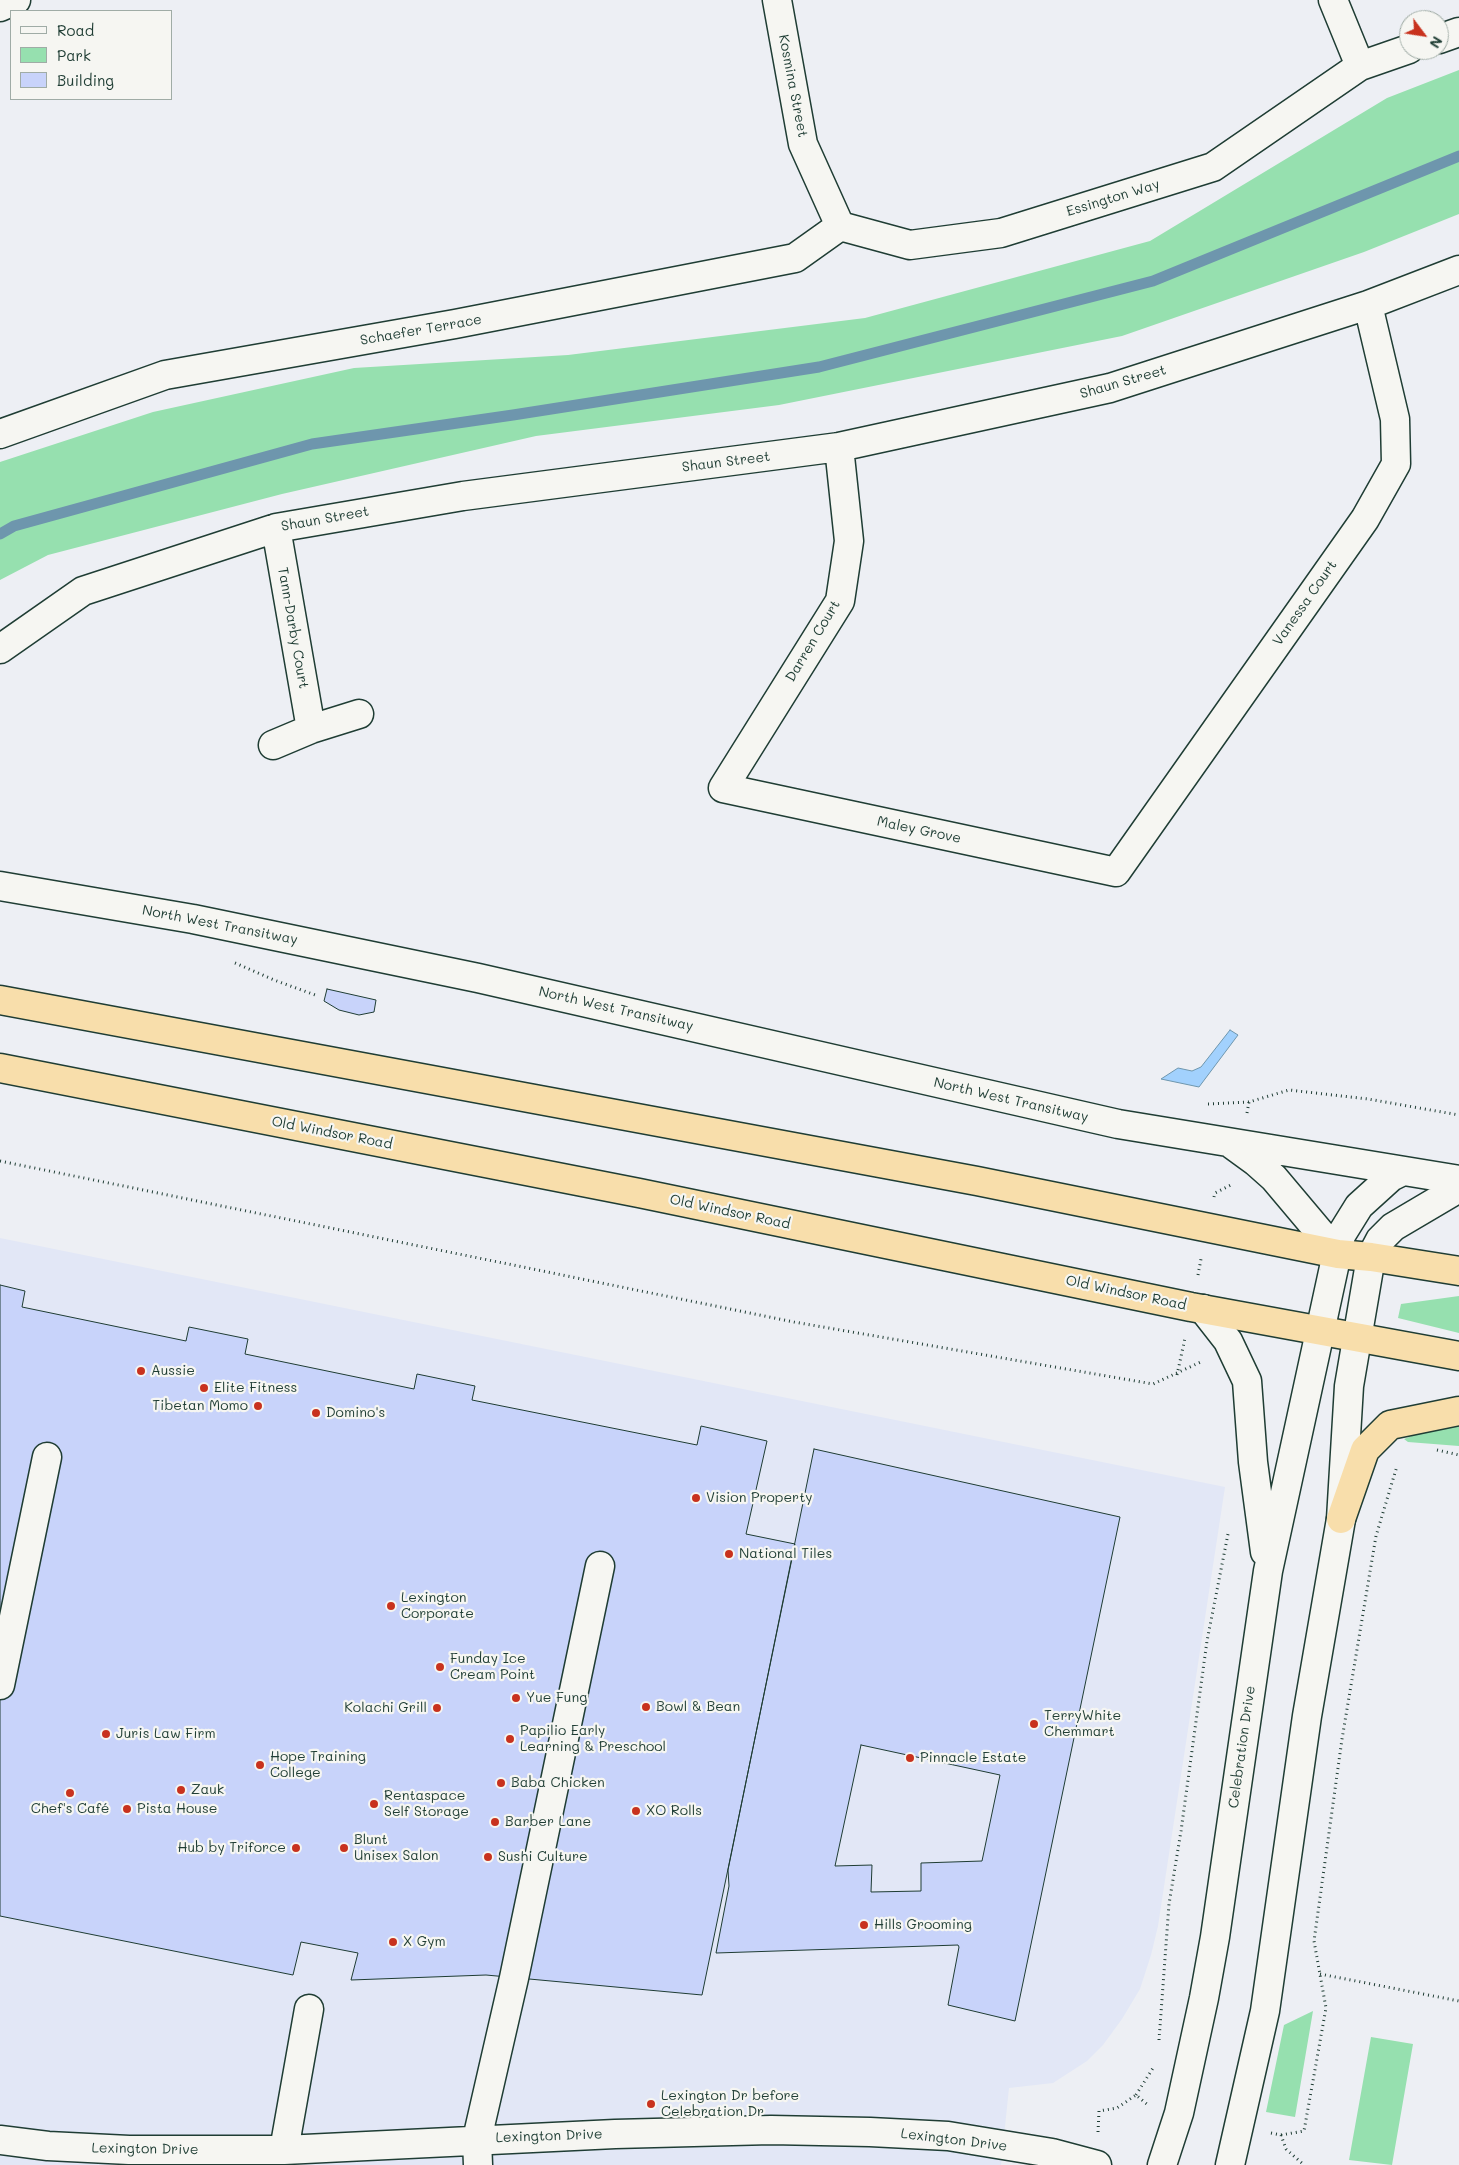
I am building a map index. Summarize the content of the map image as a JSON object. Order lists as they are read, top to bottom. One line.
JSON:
{"streets":{"highway":["Old Windsor Road"],"street":["Kosmina Street","Essington Way","Schaefer Terrace","Shaun Street","Vanessa Court","Tann-Darby Court","Darren Court","Maley Grove","North West Transitway","Celebration Drive","Lexington Drive"]},"crossings":[["Kosmina Street","Essington Way"],["Kosmina Street","Schaefer Terrace"],["Essington Way","Schaefer Terrace"],["Shaun Street","Vanessa Court"],["Shaun Street","Tann-Darby Court"],["Shaun Street","Darren Court"],["Vanessa Court","Maley Grove"],["Darren Court","Maley Grove"],["North West Transitway","Celebration Drive"],["Old Windsor Road","Celebration Drive"]],"places":["Aussie","Elite Fitness","Tibetan Momo","Domino's","Vision Property","National Tiles","Lexington Corporate","Funday Ice Cream Point","Yue Fung","Bowl & Bean","Kolachi Grill","TerryWhite Chemmart","Juris Law Firm","Papilio Early Learning & Preschool","Pinnacle Estate","Hope Training College","Baba Chicken","Zauk","Chef's Café","Rentaspace Self Storage","Pista House","XO Rolls","Barber Lane","Hub by Triforce","Blunt Unisex Salon","Sushi Culture","Hills Grooming","X Gym","Lexington Dr before Celebration Dr"],"legend":["Road","Park","Building"],"north":"bottom right"}
